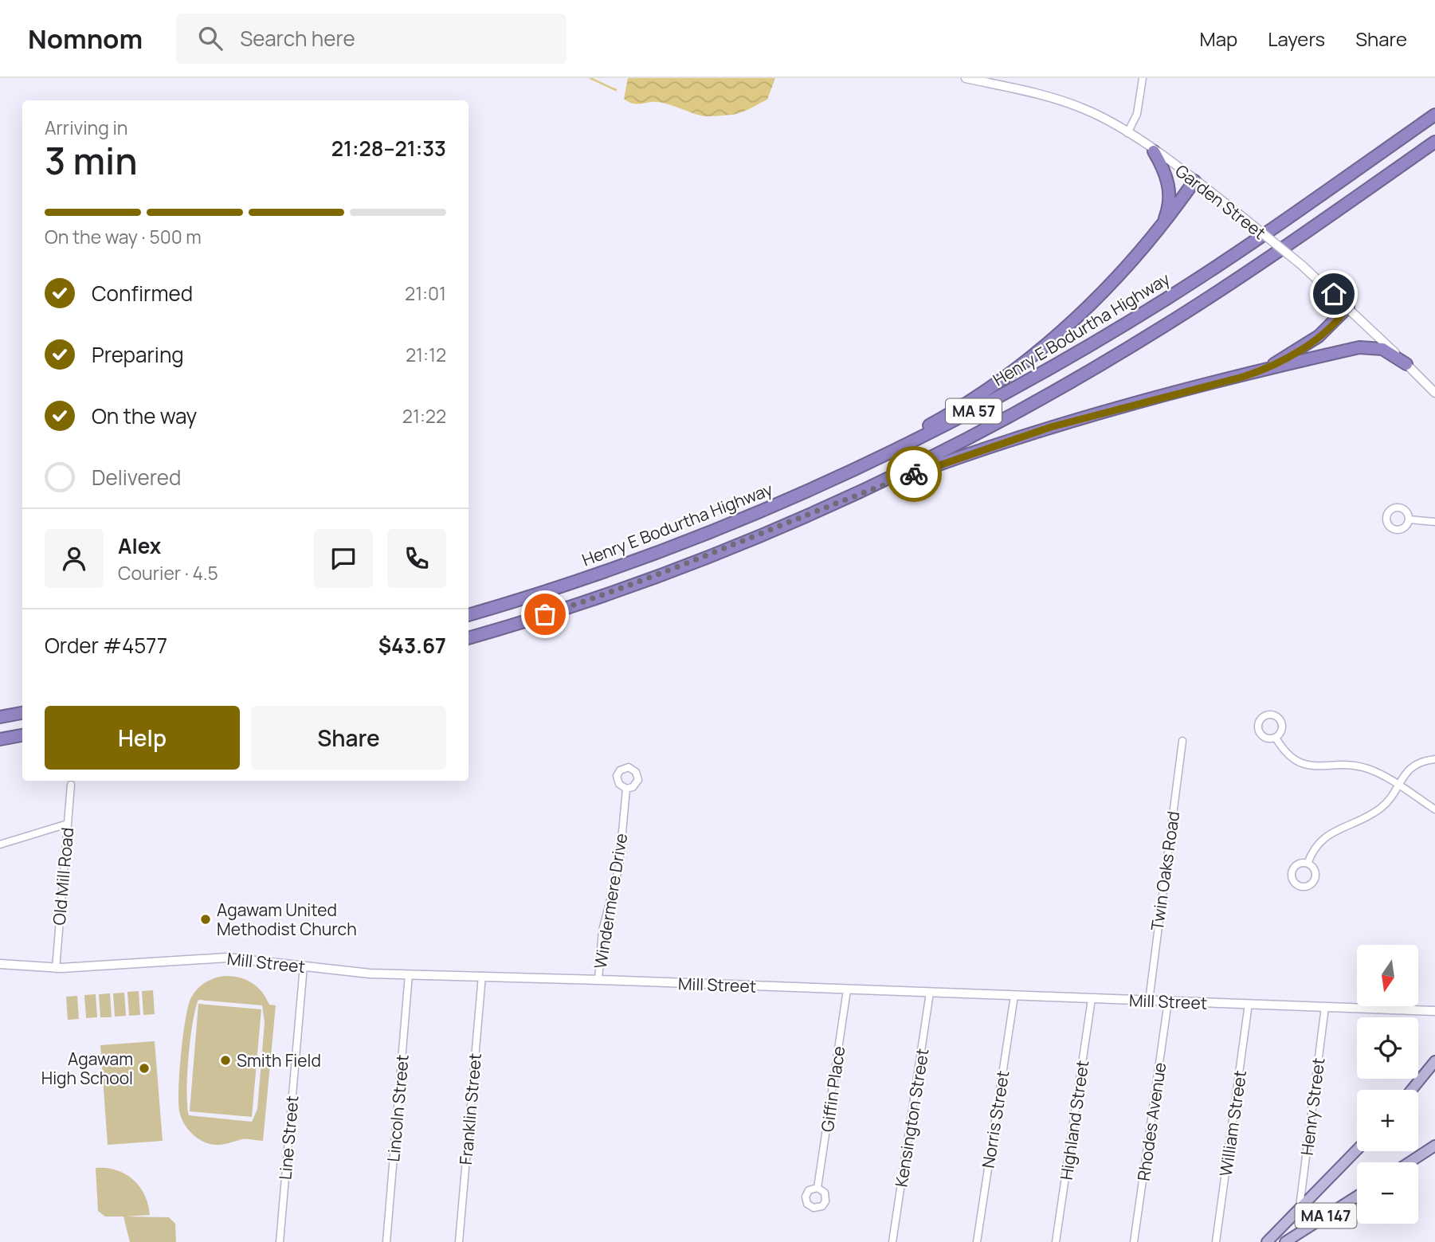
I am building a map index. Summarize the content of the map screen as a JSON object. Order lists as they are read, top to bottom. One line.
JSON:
{"streets":{"highway":["Henry E Bodurtha Highway","MA 57"],"main road":["MA 147"],"street":["Garden Street","Twin Oaks Road","Old Mill Road","Windermere Drive","Mill Street","Giffin Place","Henry Street","Lincoln Street","Franklin Street","Kensington Street","Norris Street","Highland Street","Rhodes Avenue","William Street","Line Street"]},"crossings":[["Twin Oaks Road","Mill Street"],["Old Mill Road","Mill Street"],["Windermere Drive","Mill Street"],["Mill Street","Giffin Place"],["Mill Street","Henry Street"],["Mill Street","Lincoln Street"],["Mill Street","Franklin Street"],["Mill Street","Kensington Street"],["Mill Street","Norris Street"],["Mill Street","Highland Street"],["Mill Street","Rhodes Avenue"],["Mill Street","William Street"],["Mill Street","Line Street"]],"places":["Agawam United Methodist Church","Smith Field","Agawam High School"],"north":"bottom","page":{"header":"Nomnom","search":"Search here","nav":["Map","Layers","Share"],"heading":["3 min","Arriving in","21:28–21:33"],"panel":["Alex","Courier · 4.5","Order #4577","$43.67"],"bar":"On the way · 500 m","list":[["Confirmed","21:01"],["Preparing","21:12"],["On the way","21:22"],"Delivered"],"buttons":["Help","Share"],"map_buttons":["+","−"]}}
